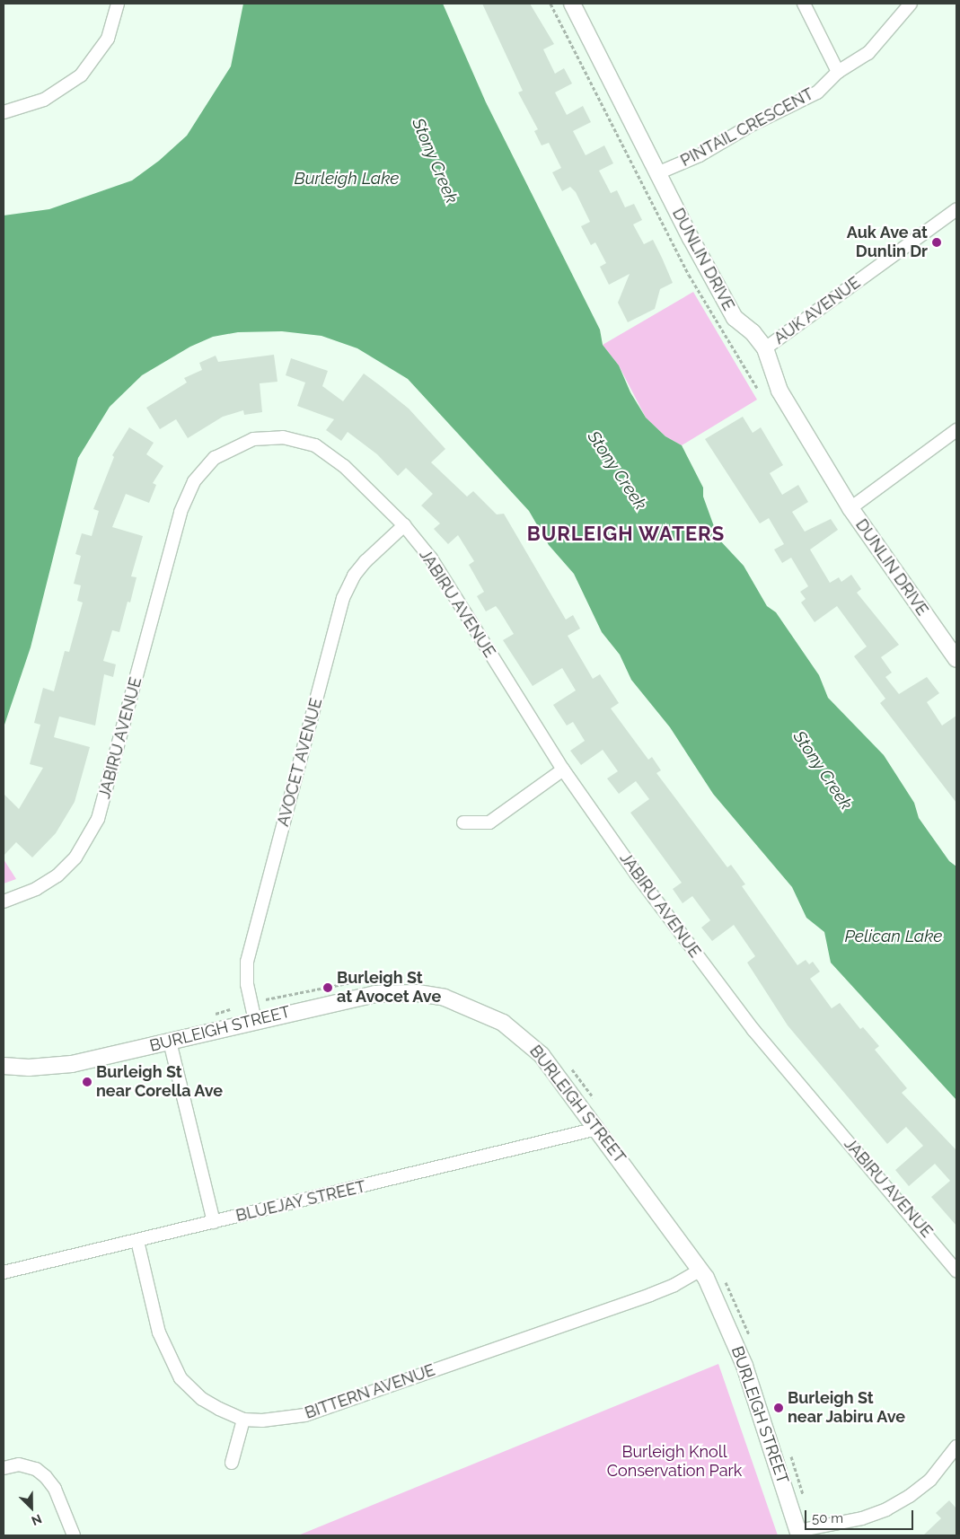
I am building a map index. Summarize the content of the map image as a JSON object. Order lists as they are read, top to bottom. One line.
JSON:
{"streets":{"street":["PINTAIL CRESCENT","DUNLIN DRIVE","AUK AVENUE","JABIRU AVENUE","AVOCET AVENUE","BURLEIGH STREET","BLUEJAY STREET","BITTERN AVENUE"]},"crossings":[["PINTAIL CRESCENT","DUNLIN DRIVE"],["DUNLIN DRIVE","AUK AVENUE"],["JABIRU AVENUE","AVOCET AVENUE"],["AVOCET AVENUE","BURLEIGH STREET"],["BURLEIGH STREET","BLUEJAY STREET"],["BURLEIGH STREET","BITTERN AVENUE"],["BLUEJAY STREET","BITTERN AVENUE"]],"districts":["BURLEIGH WATERS"],"water":["Stony Creek","Burleigh Lake","Pelican Lake"],"parks":["Burleigh Knoll Conservation Park"],"places":["Auk Ave at Dunlin Dr","Burleigh St at Avocet Ave","Burleigh St near Corella Ave","Burleigh St near Jabiru Ave"],"scale_bar":"50 m","north":"bottom right"}
